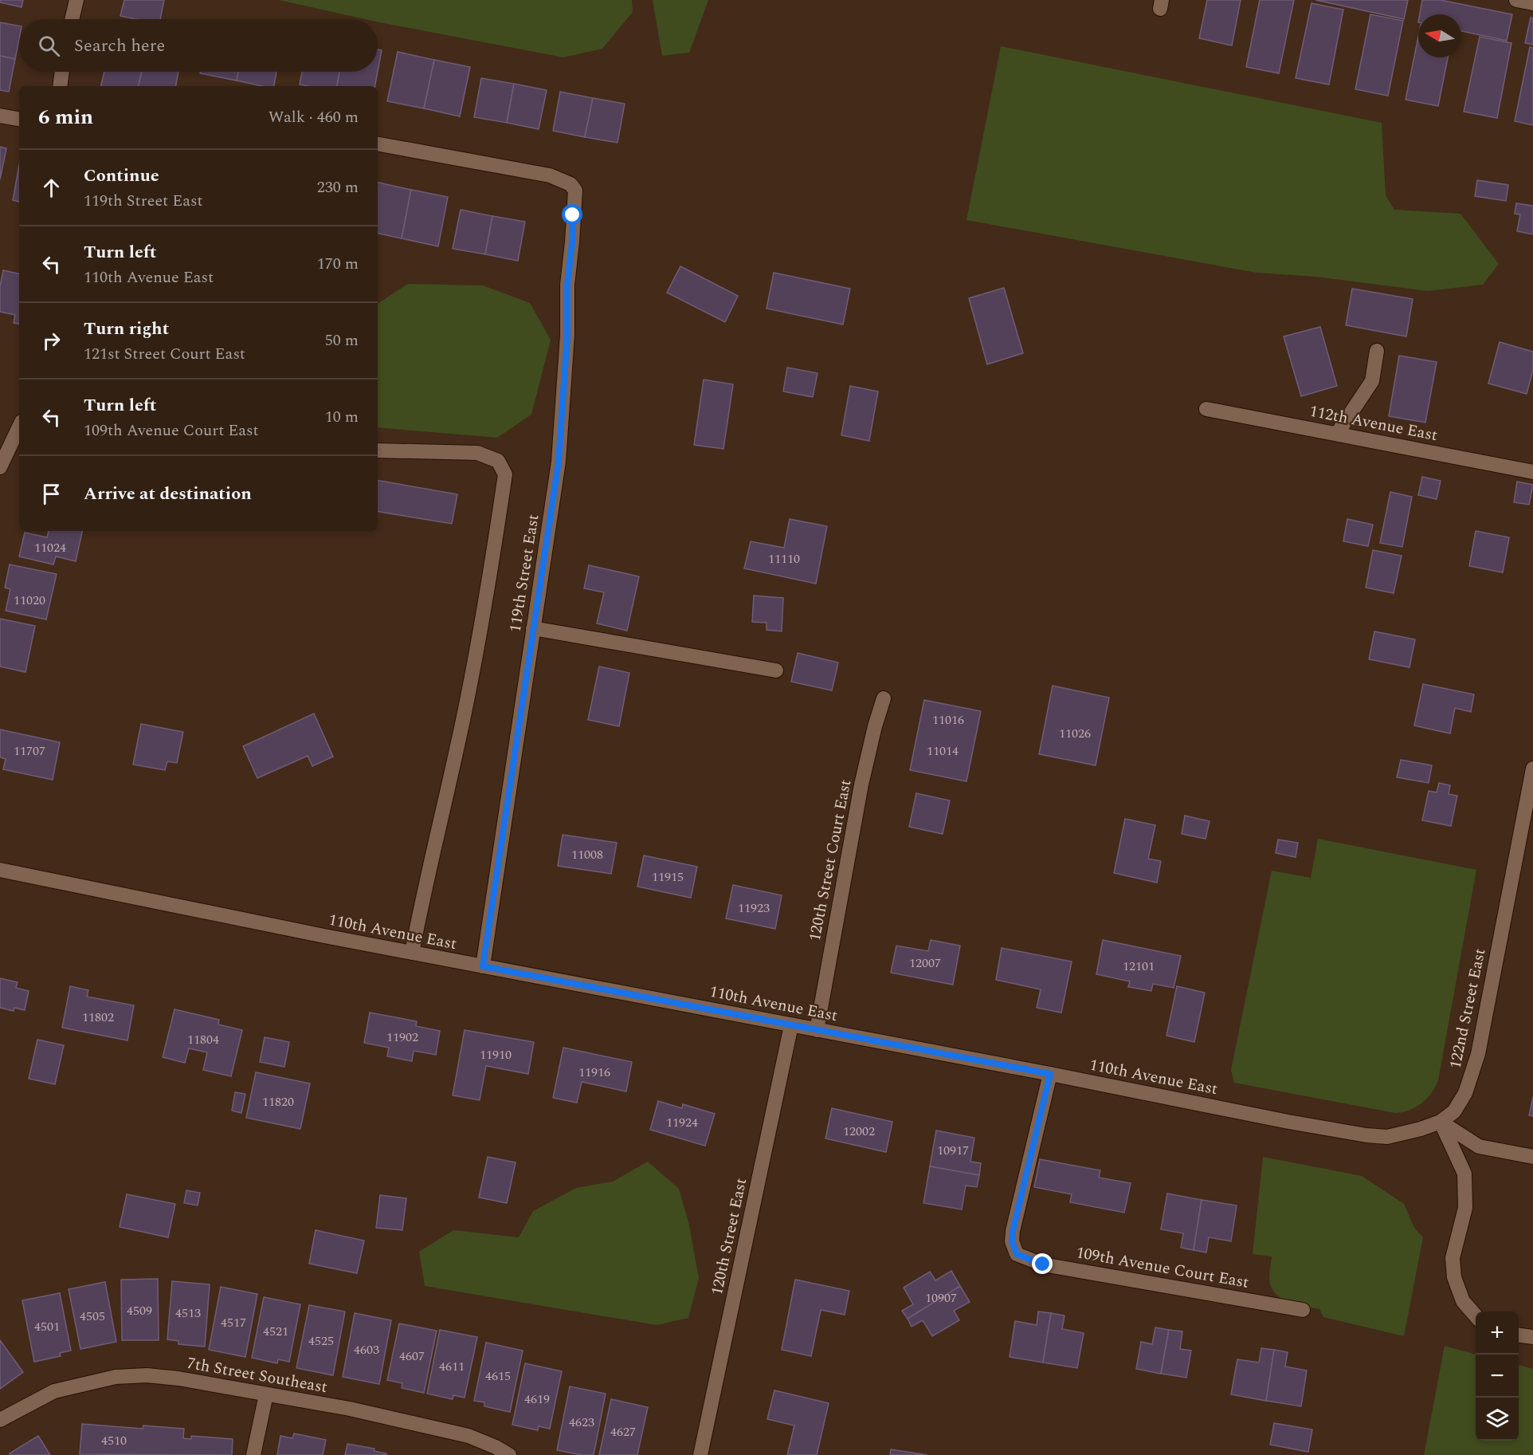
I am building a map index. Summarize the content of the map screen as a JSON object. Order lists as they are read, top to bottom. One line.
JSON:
{"streets":{"street":["112th Avenue East","119th Street East","120th Street Court East","110th Avenue East","122nd Street East","120th Street East","109th Avenue Court East","7th Street Southeast"]},"crossings":[["119th Street East","110th Avenue East"],["120th Street Court East","110th Avenue East"],["110th Avenue East","122nd Street East"],["110th Avenue East","120th Street East"],["110th Avenue East","109th Avenue Court East"]],"house_numbers":["11024","11110","11020","11016","11026","11707","11014","11008","11915","11923","12007","12101","11802","11902","11804","11910","11916","11820","11924","12002","10917","10907","4509","4513","4505","4517","4501","4521","4525","4603","4607","4611","4615","4619","4623","4627","4510"],"north":"left","page":{"search":"Search here","heading":["6 min","Walk · 460 m"],"list":[["Continue","119th Street East","230 m"],["Turn left","110th Avenue East","170 m"],["Turn right","121st Street Court East","50 m"],["Turn left","109th Avenue Court East","10 m"],"Arrive at destination"],"map_buttons":["+","−"]}}
